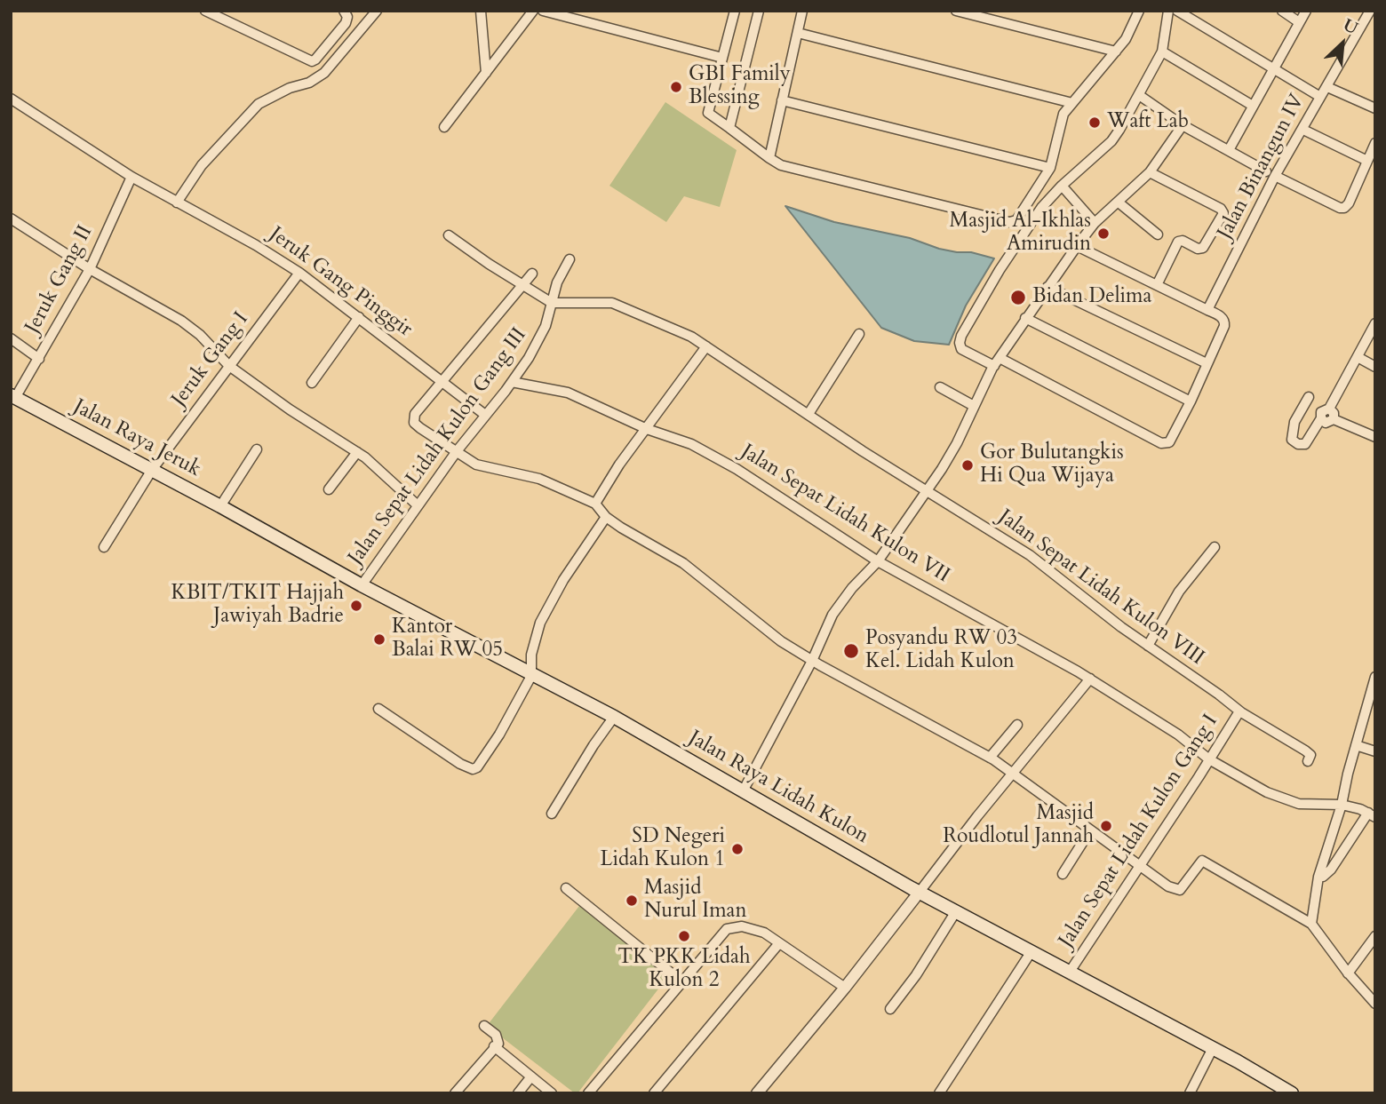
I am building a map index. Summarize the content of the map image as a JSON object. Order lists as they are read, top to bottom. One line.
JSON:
{"streets":{"main road":["Jalan Raya Jeruk","Jalan Raya Lidah Kulon"],"street":["Jalan Binangun IV","Jeruk Gang II","Jeruk Gang Pinggir","Jeruk Gang I","Jalan Sepat Lidah Kulon Gang III","Jalan Sepat Lidah Kulon VII","Jalan Sepat Lidah Kulon VIII","Jalan Sepat Lidah Kulon Gang I"]},"crossings":[["Jeruk Gang II","Jeruk Gang Pinggir"],["Jeruk Gang II","Jalan Raya Jeruk"],["Jeruk Gang Pinggir","Jeruk Gang I"],["Jeruk Gang Pinggir","Jalan Sepat Lidah Kulon Gang III"],["Jeruk Gang I","Jalan Raya Jeruk"],["Jalan Raya Jeruk","Jalan Raya Lidah Kulon"],["Jalan Sepat Lidah Kulon Gang III","Jalan Sepat Lidah Kulon VII"],["Jalan Sepat Lidah Kulon Gang III","Jalan Sepat Lidah Kulon VIII"],["Jalan Sepat Lidah Kulon Gang III","Jalan Raya Lidah Kulon"],["Jalan Sepat Lidah Kulon VII","Jalan Sepat Lidah Kulon Gang I"],["Jalan Sepat Lidah Kulon VIII","Jalan Sepat Lidah Kulon Gang I"],["Jalan Raya Lidah Kulon","Jalan Sepat Lidah Kulon Gang I"]],"places":["GBI Family Blessing","Waft Lab","Masjid Al-Ikhlas Amirudin","Bidan Delima","Gor Bulutangkis Hi Qua Wijaya","KBIT/TKIT Hajjah Jawiyah Badrie","Kantor Balai RW 05","Posyandu RW 03 Kel. Lidah Kulon","Masjid Roudlotul Jannah","SD Negeri Lidah Kulon 1","Masjid Nurul Iman","TK PKK Lidah Kulon 2"],"north":"top right"}
